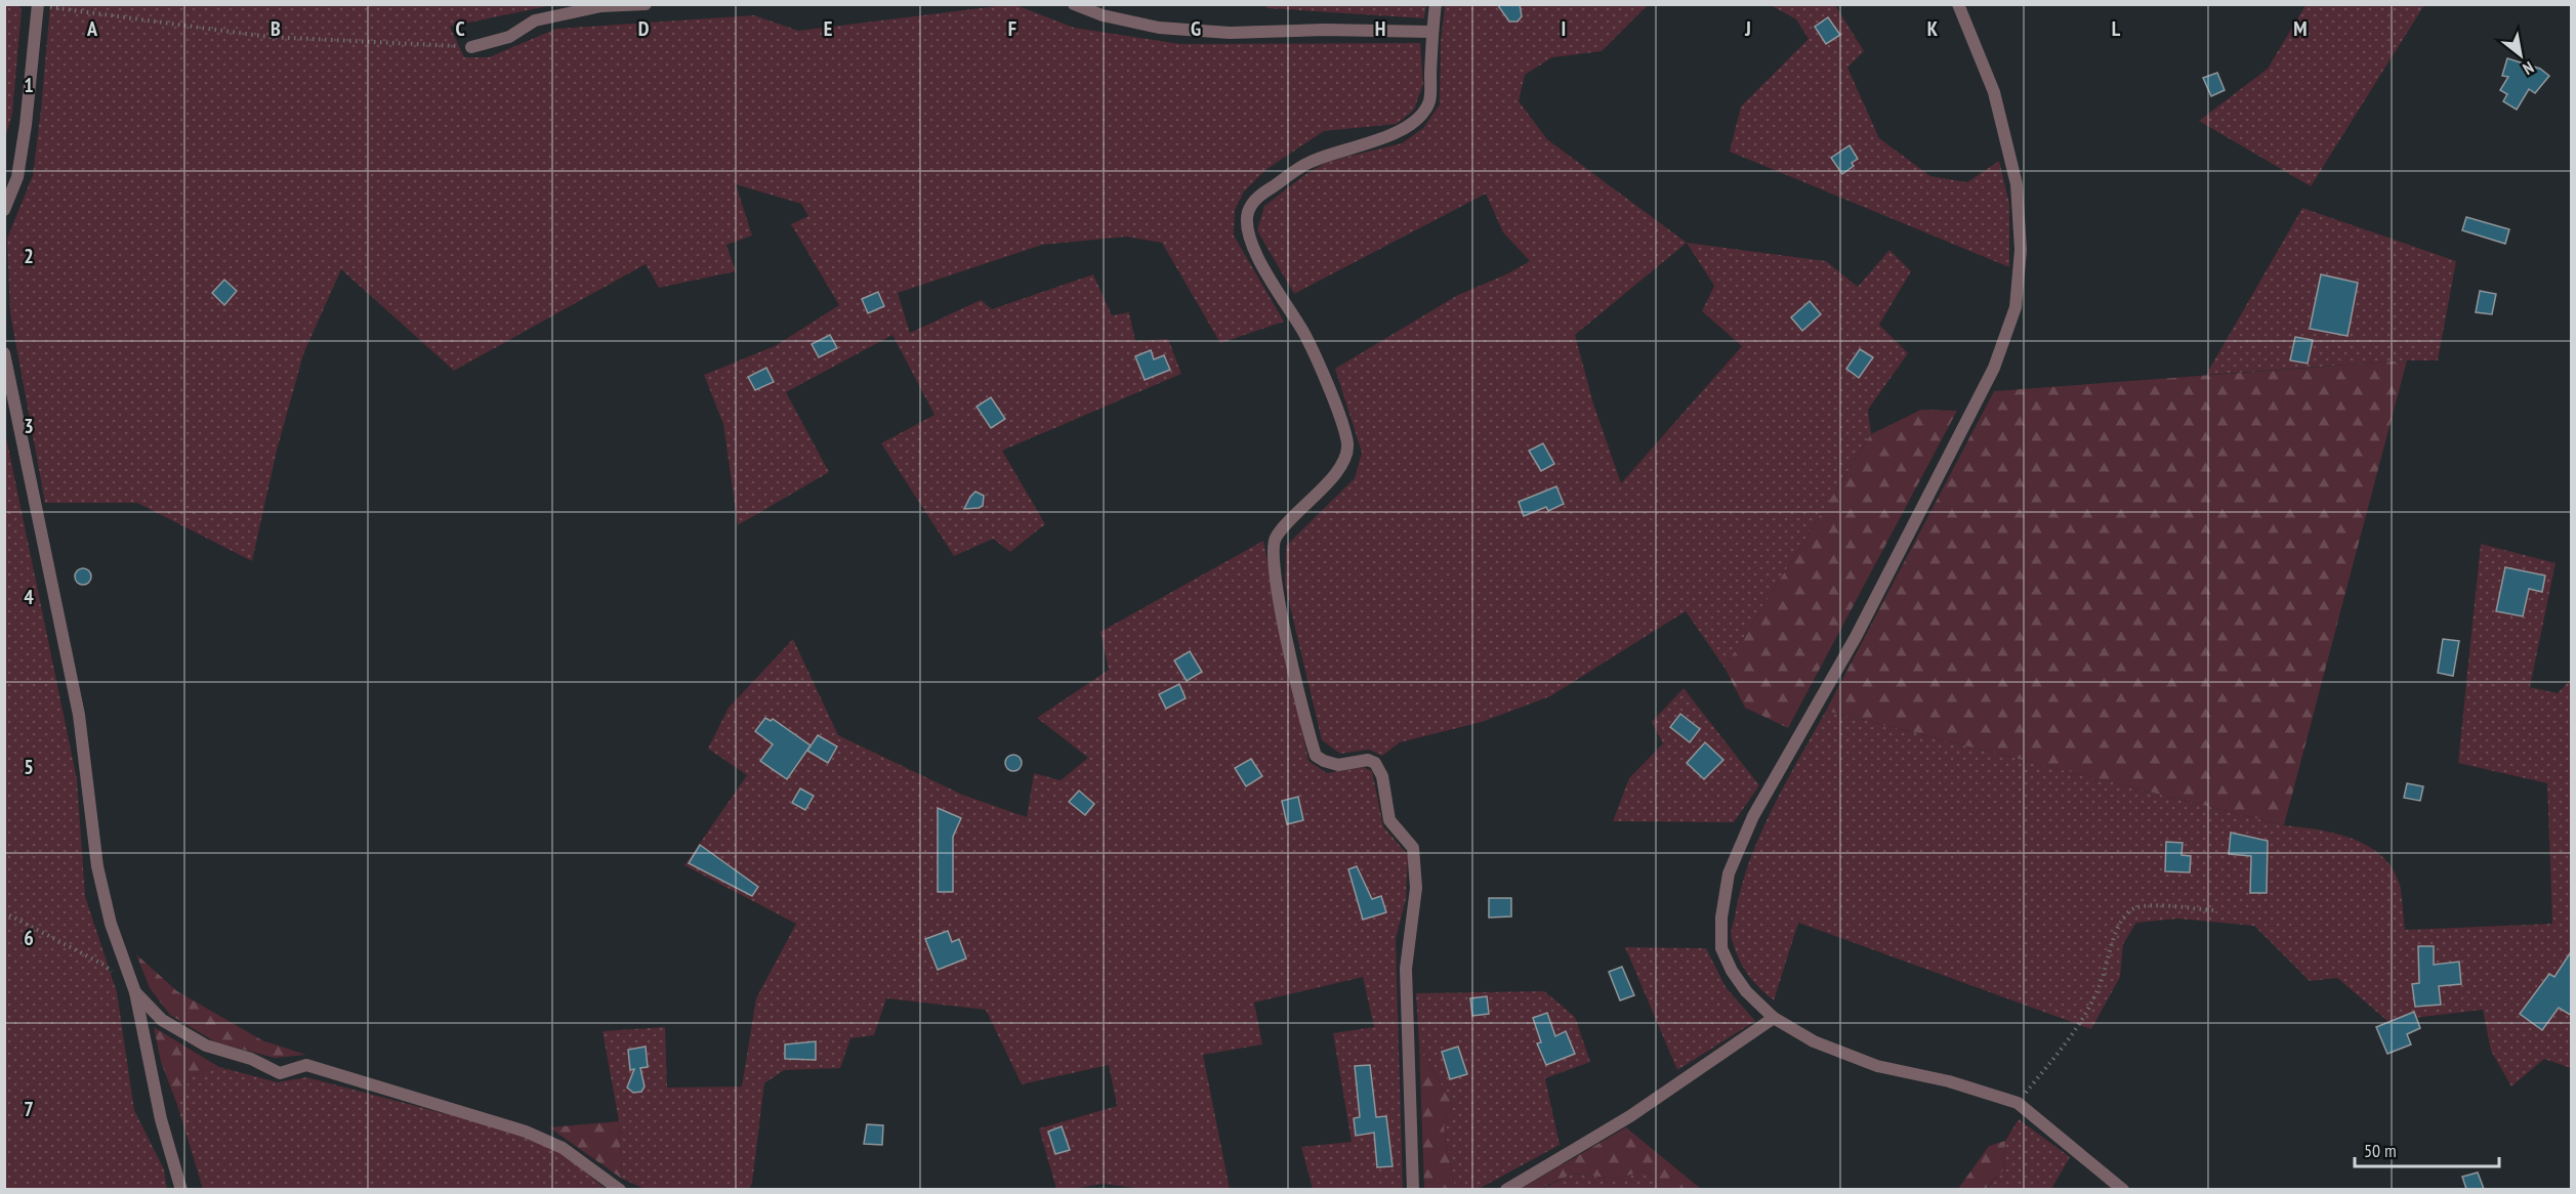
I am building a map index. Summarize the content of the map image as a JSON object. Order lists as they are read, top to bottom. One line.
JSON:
{"scale_bar":"50 m","north":"bottom right","grid":{"columns":["A","B","C","D","E","F","G","H","I","J","K","L","M"],"rows":["1","2","3","4","5","6","7"]}}
